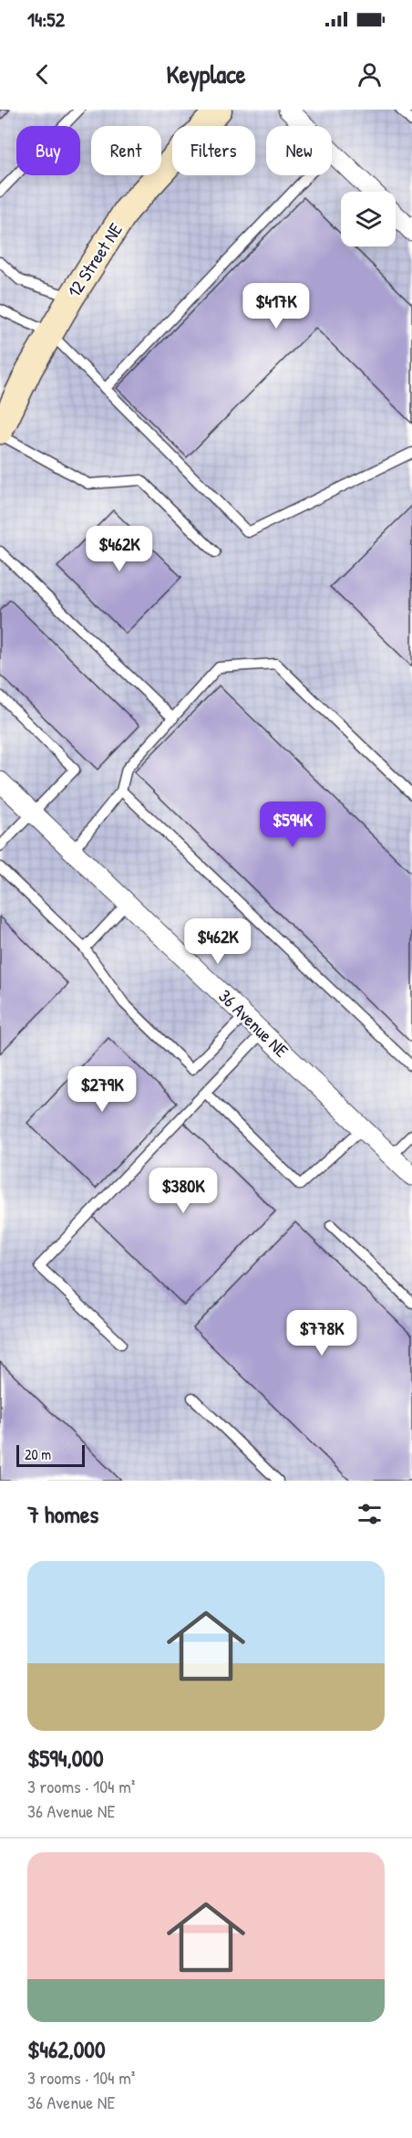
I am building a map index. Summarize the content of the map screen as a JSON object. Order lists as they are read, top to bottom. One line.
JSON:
{"streets":{"street":["12 Street NE","36 Avenue NE"]},"scale_bar":"20 m","page":{"status":"14:52","header":"Keyplace","chip":["Buy","Rent","Filters","New"],"price":["$417K","$462K","$594K","$462K","$279K","$380K","$778K"],"scale":"20 m","heading":"7 homes","list":[{"name":"$594,000","note":"3 rooms · 104 m² · 36 Avenue NE"},{"name":"$462,000","note":"3 rooms · 104 m² · 36 Avenue NE"}]}}
